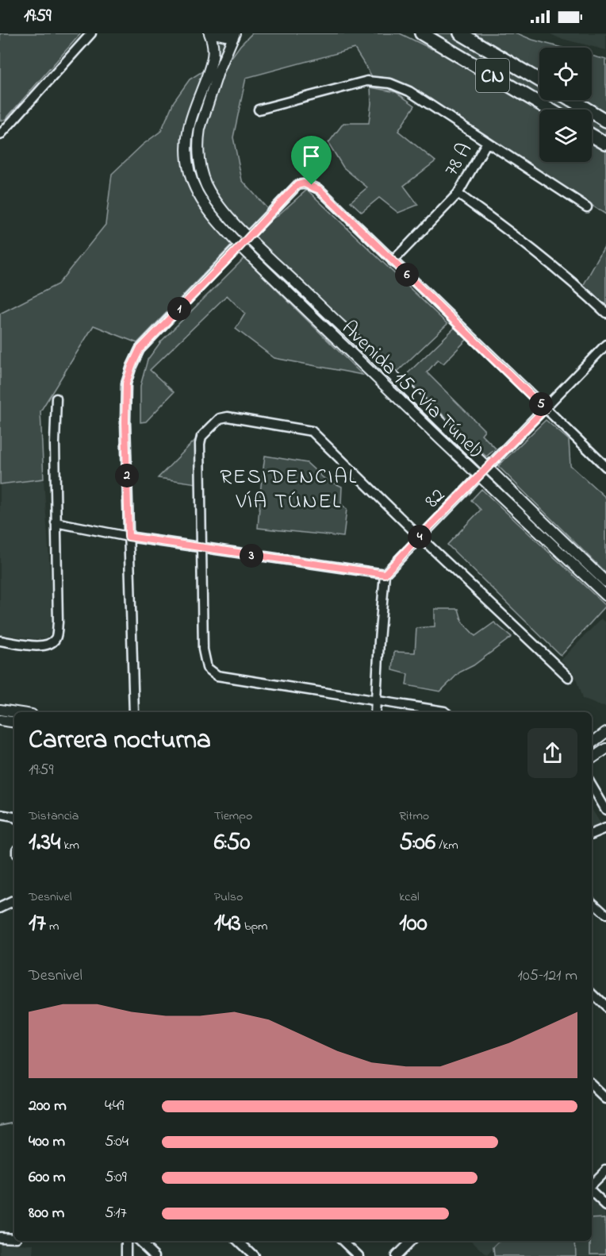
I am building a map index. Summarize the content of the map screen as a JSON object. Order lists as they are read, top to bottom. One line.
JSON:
{"streets":{"highway":["CN"],"main road":["Avenida 15 (Vía Túnel)"],"street":["78 A","82"]},"crossings":[["Avenida 15 (Vía Túnel)","82"]],"districts":["RESIDENCIAL VÍA TÚNEL"],"page":{"status":"19:59","pins":["6","1","5","2","4","3"],"heading":["Carrera nocturna","19:59"],"stats":[["Distancia","1.34 km"],["Tiempo","6:50"],["Ritmo","5:06 /km"],["Desnivel","17 m"],["Pulso","143 bpm"],["kcal","100"]],"chart":["Desnivel","105–121 m"],"list":[{"name":"200 m","note":"4:49"},{"name":"400 m","note":"5:04"},{"name":"600 m","note":"5:09"},{"name":"800 m","note":"5:17"}]}}
